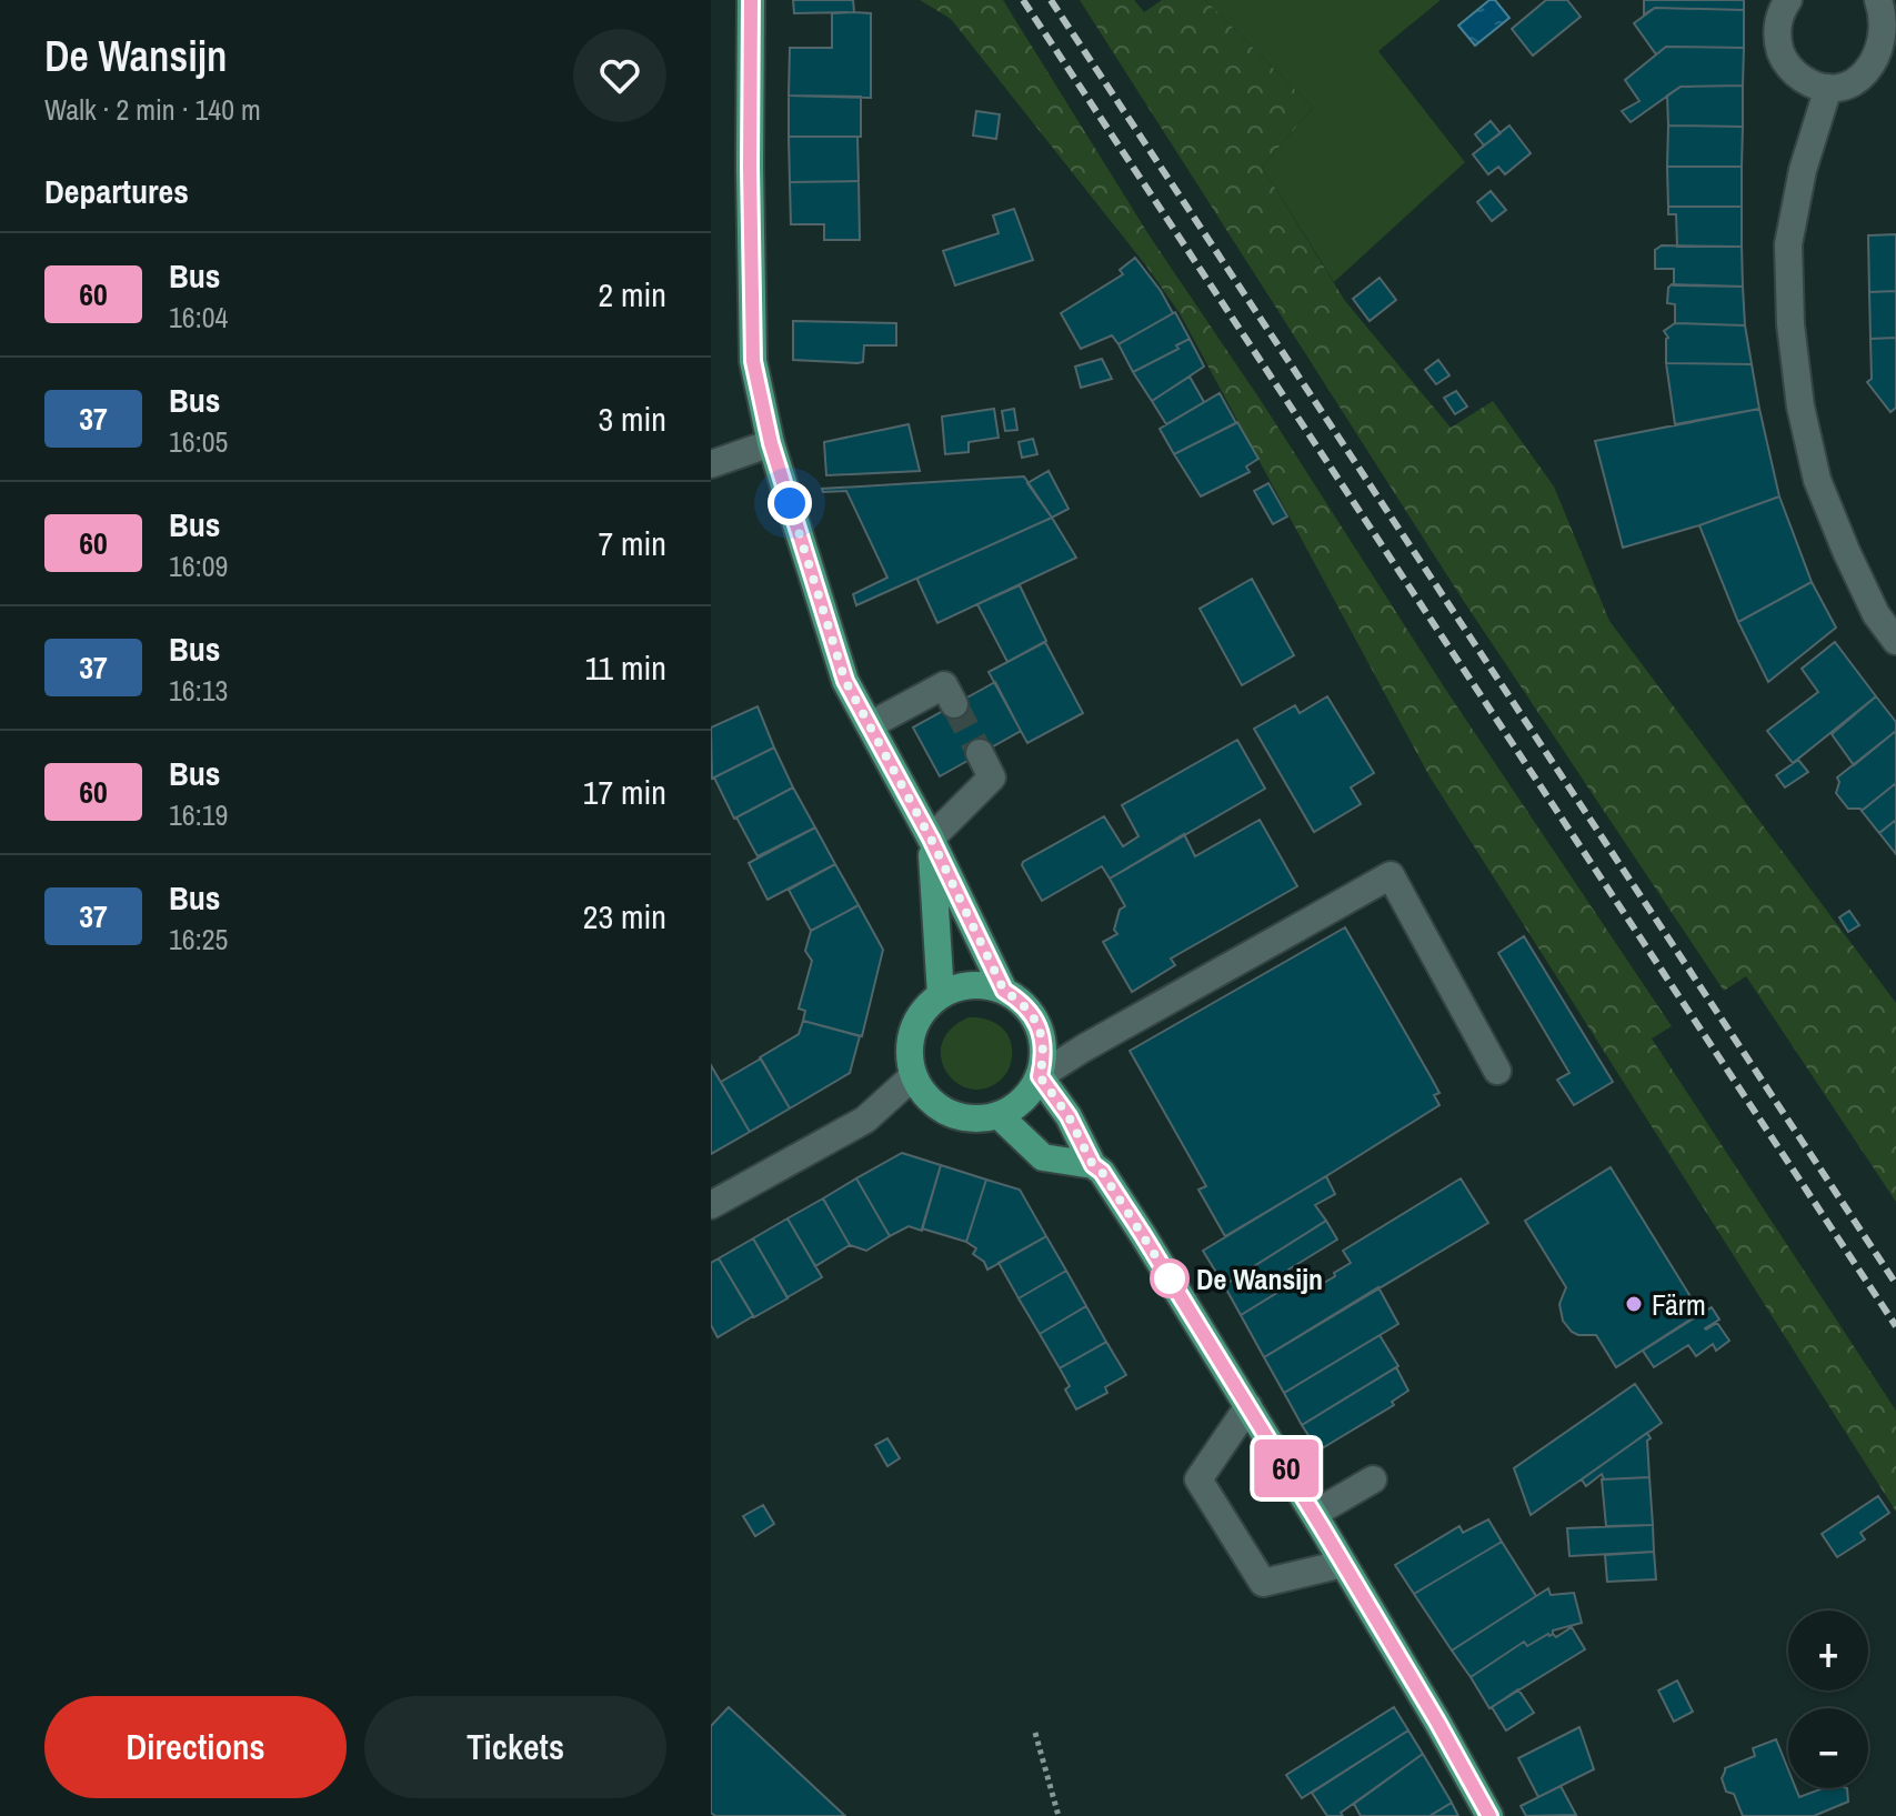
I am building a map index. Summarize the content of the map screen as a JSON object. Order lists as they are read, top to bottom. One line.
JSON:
{"places":["De Wansijn","Färm"],"lines":["bus line 60"],"page":{"heading":[["De Wansijn","Walk · 2 min · 140 m"],"Departures"],"on_map":"60","list":[{"mark":"60","name":"Bus","note":"16:04","value":"2 min"},{"mark":"37","name":"Bus","note":"16:05","value":"3 min"},{"mark":"60","name":"Bus","note":"16:09","value":"7 min"},{"mark":"37","name":"Bus","note":"16:13","value":"11 min"},{"mark":"60","name":"Bus","note":"16:19","value":"17 min"},{"mark":"37","name":"Bus","note":"16:25","value":"23 min"}],"map_buttons":["+","−"],"buttons":["Directions","Tickets"]}}
